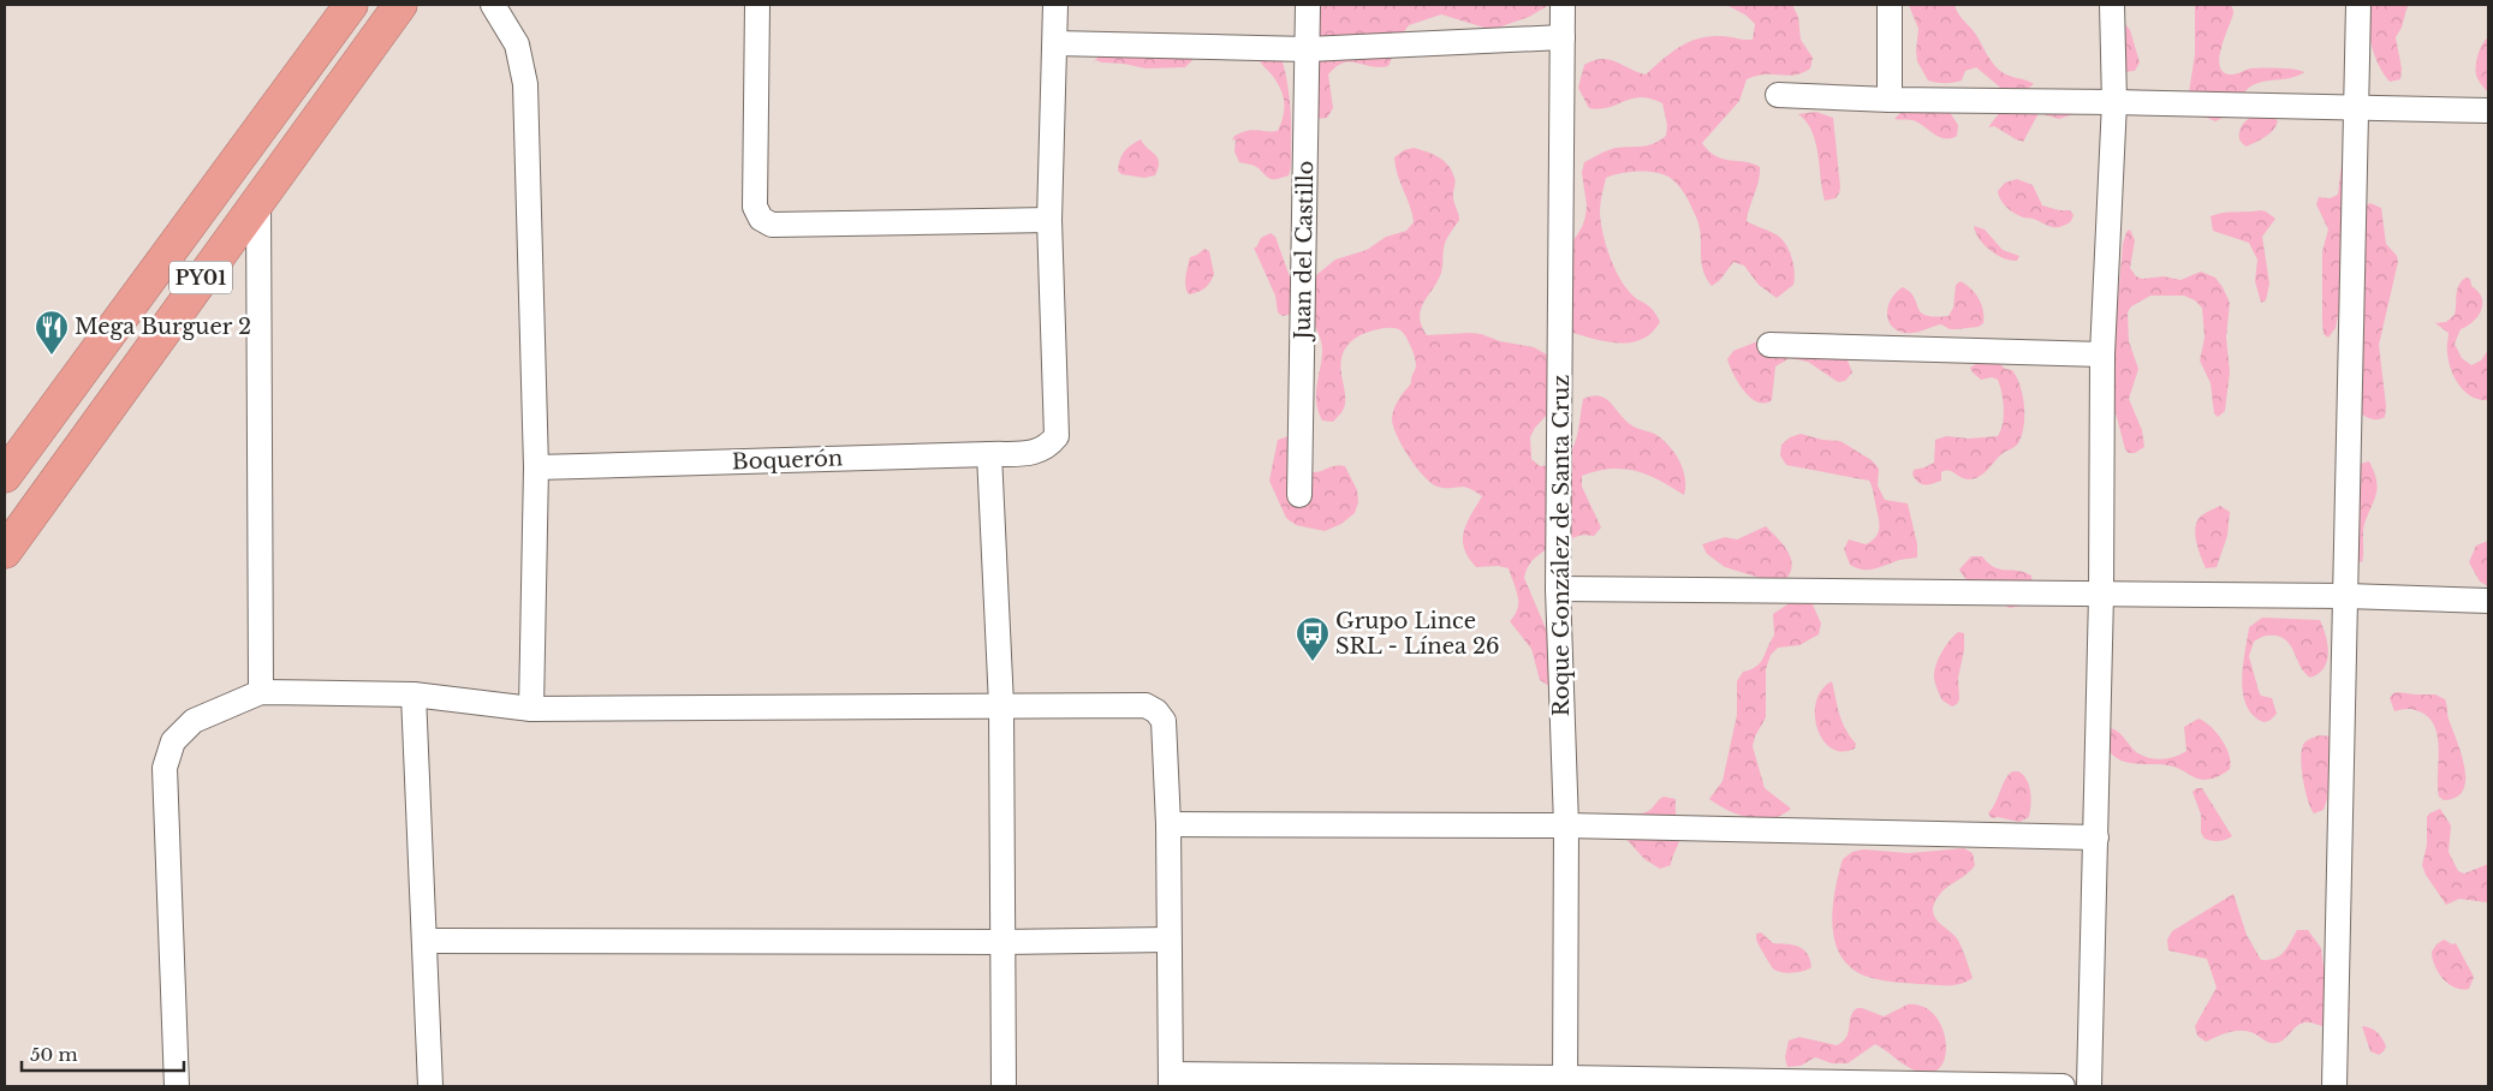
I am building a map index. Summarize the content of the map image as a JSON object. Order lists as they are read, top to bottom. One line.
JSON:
{"streets":{"highway":["PY01"],"street":["Juan del Castillo","Boquerón","Roque González de Santa Cruz"]},"places":{"restaurant":["Mega Burguer 2"],"bus stop":["Grupo Lince SRL - Línea 26"]},"scale_bar":"50 m"}
